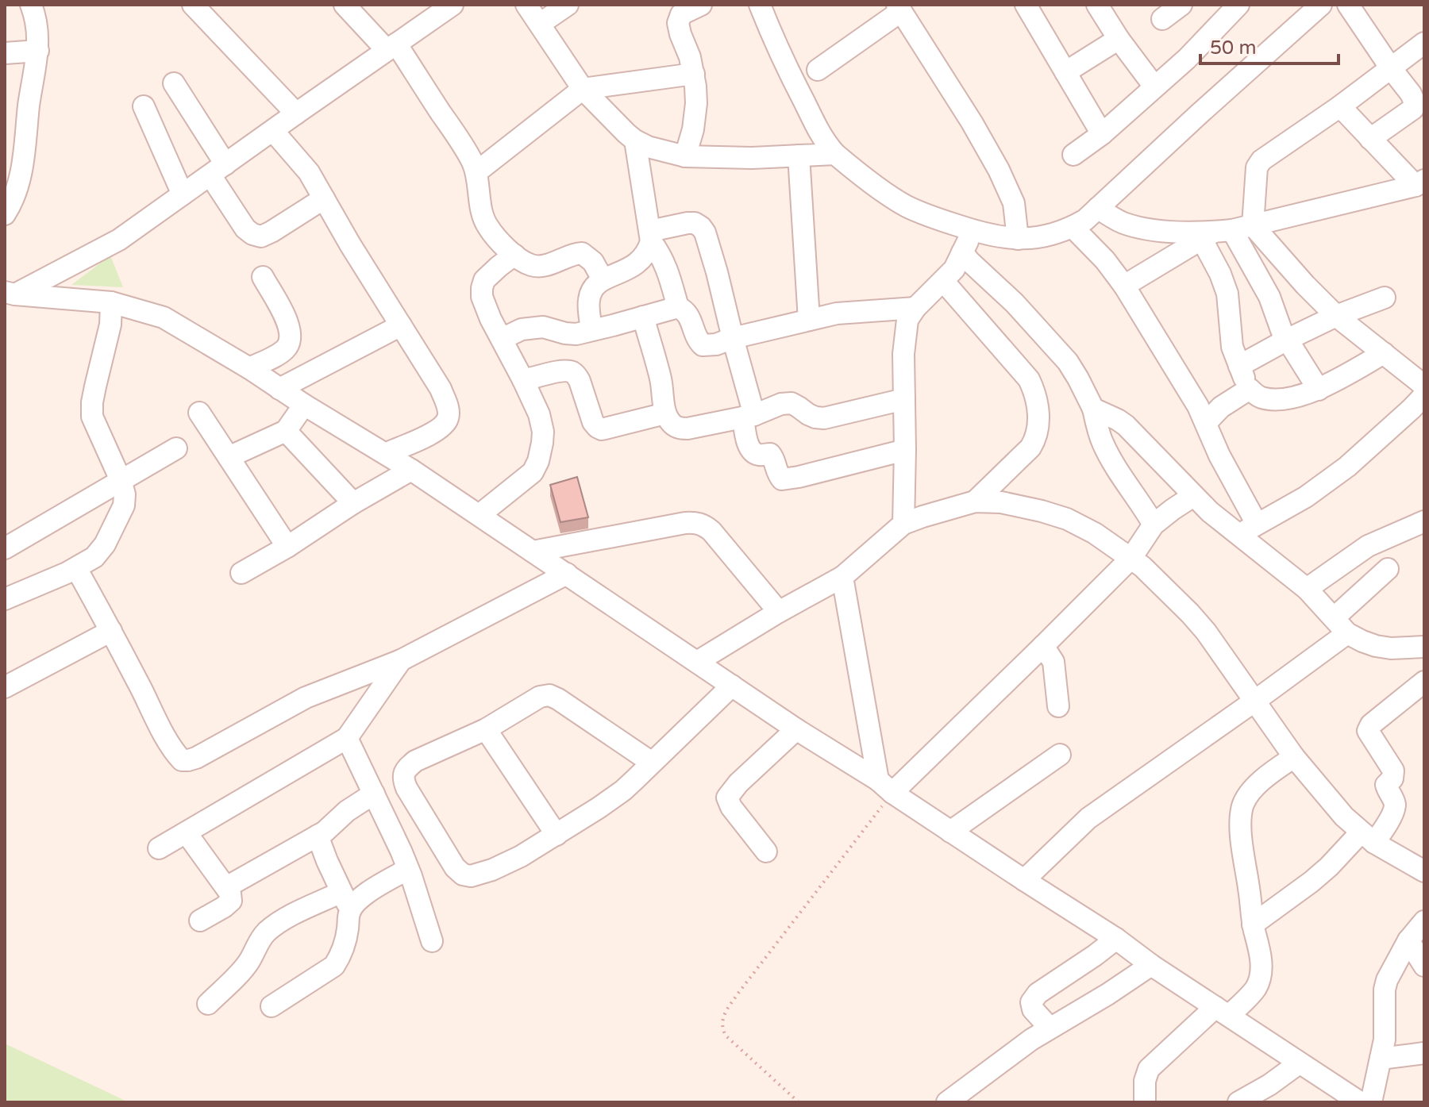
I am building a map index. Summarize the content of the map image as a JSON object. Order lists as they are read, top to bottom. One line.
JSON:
{"scale_bar":"50 m"}
